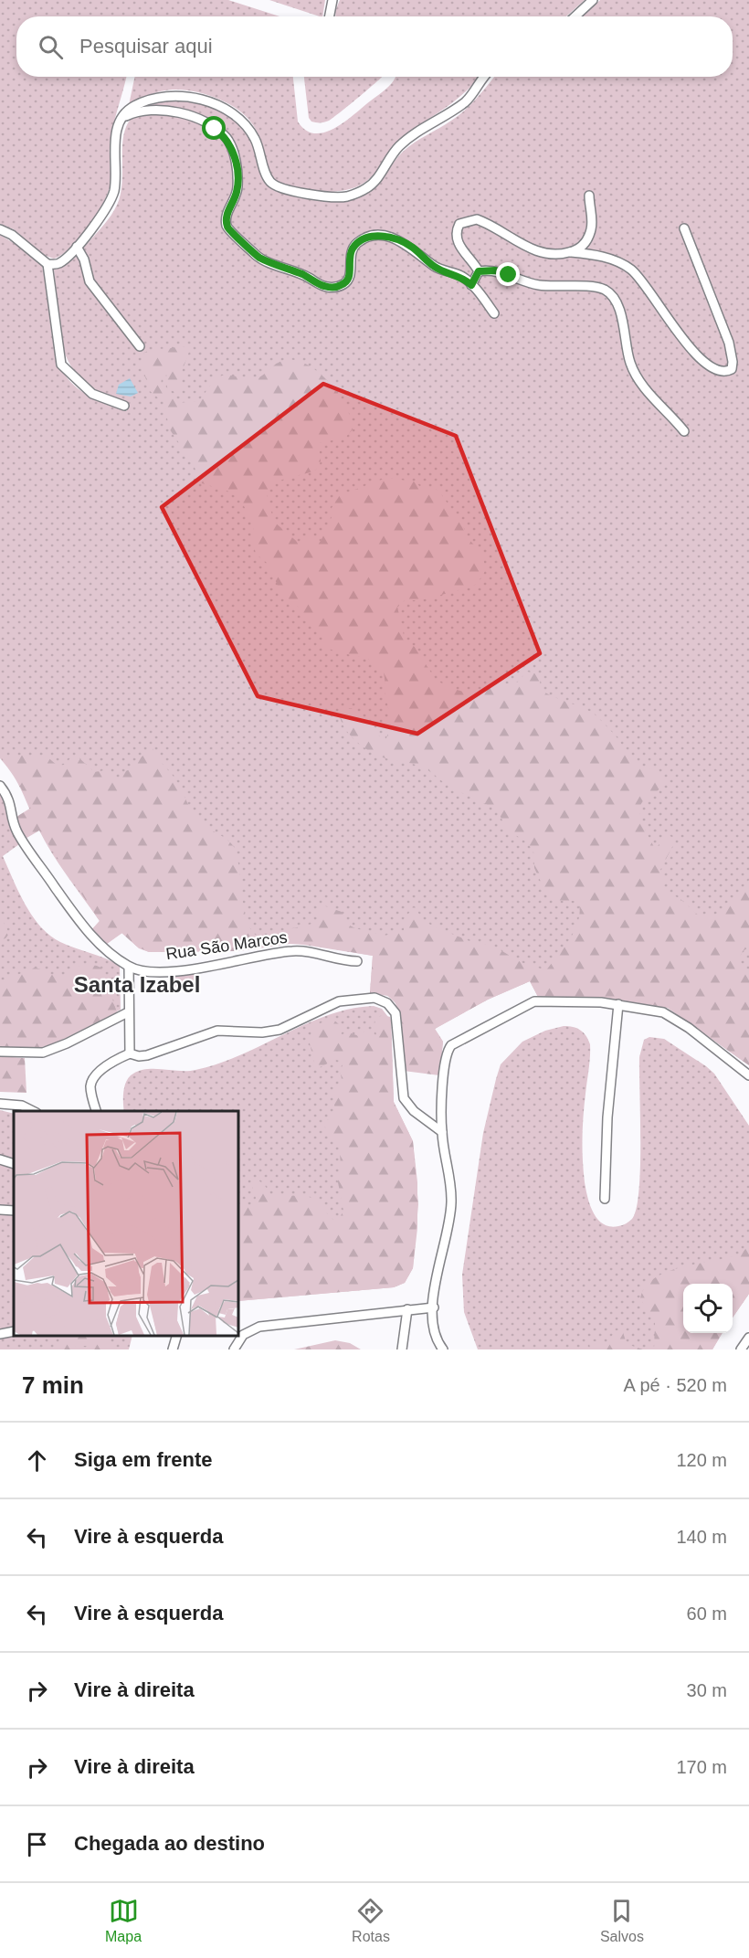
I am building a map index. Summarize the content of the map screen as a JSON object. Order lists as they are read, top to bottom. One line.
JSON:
{"streets":{"street":["Rua São Marcos"]},"districts":["Santa Izabel"],"page":{"search":"Pesquisar aqui","heading":["7 min","A pé · 520 m"],"list":[["Siga em frente","120 m"],["Vire à esquerda","140 m"],["Vire à esquerda","60 m"],["Vire à direita","30 m"],["Vire à direita","170 m"],"Chegada ao destino"],"nav":["Mapa","Rotas","Salvos"]}}
